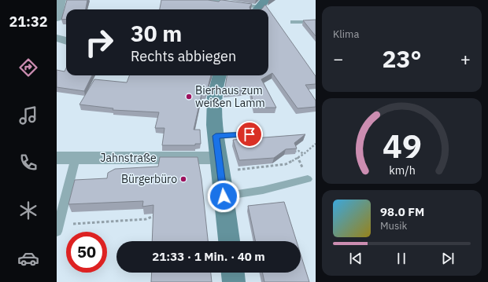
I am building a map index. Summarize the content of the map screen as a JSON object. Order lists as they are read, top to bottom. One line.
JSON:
{"streets":{"street":["Jahnstraße"]},"places":["Bierhaus zum weißen Lamm","Bürgerbüro"],"page":{"tabs":"21:32","tile":"Klima","turn":["30 m","Rechts abbiegen"],"heat":["−","23°","+"],"song":["98.0 FM","Musik"],"limit":"50","trip":"21:33 · 1 Min. · 40 m","gauge":["49","km/h"]}}
